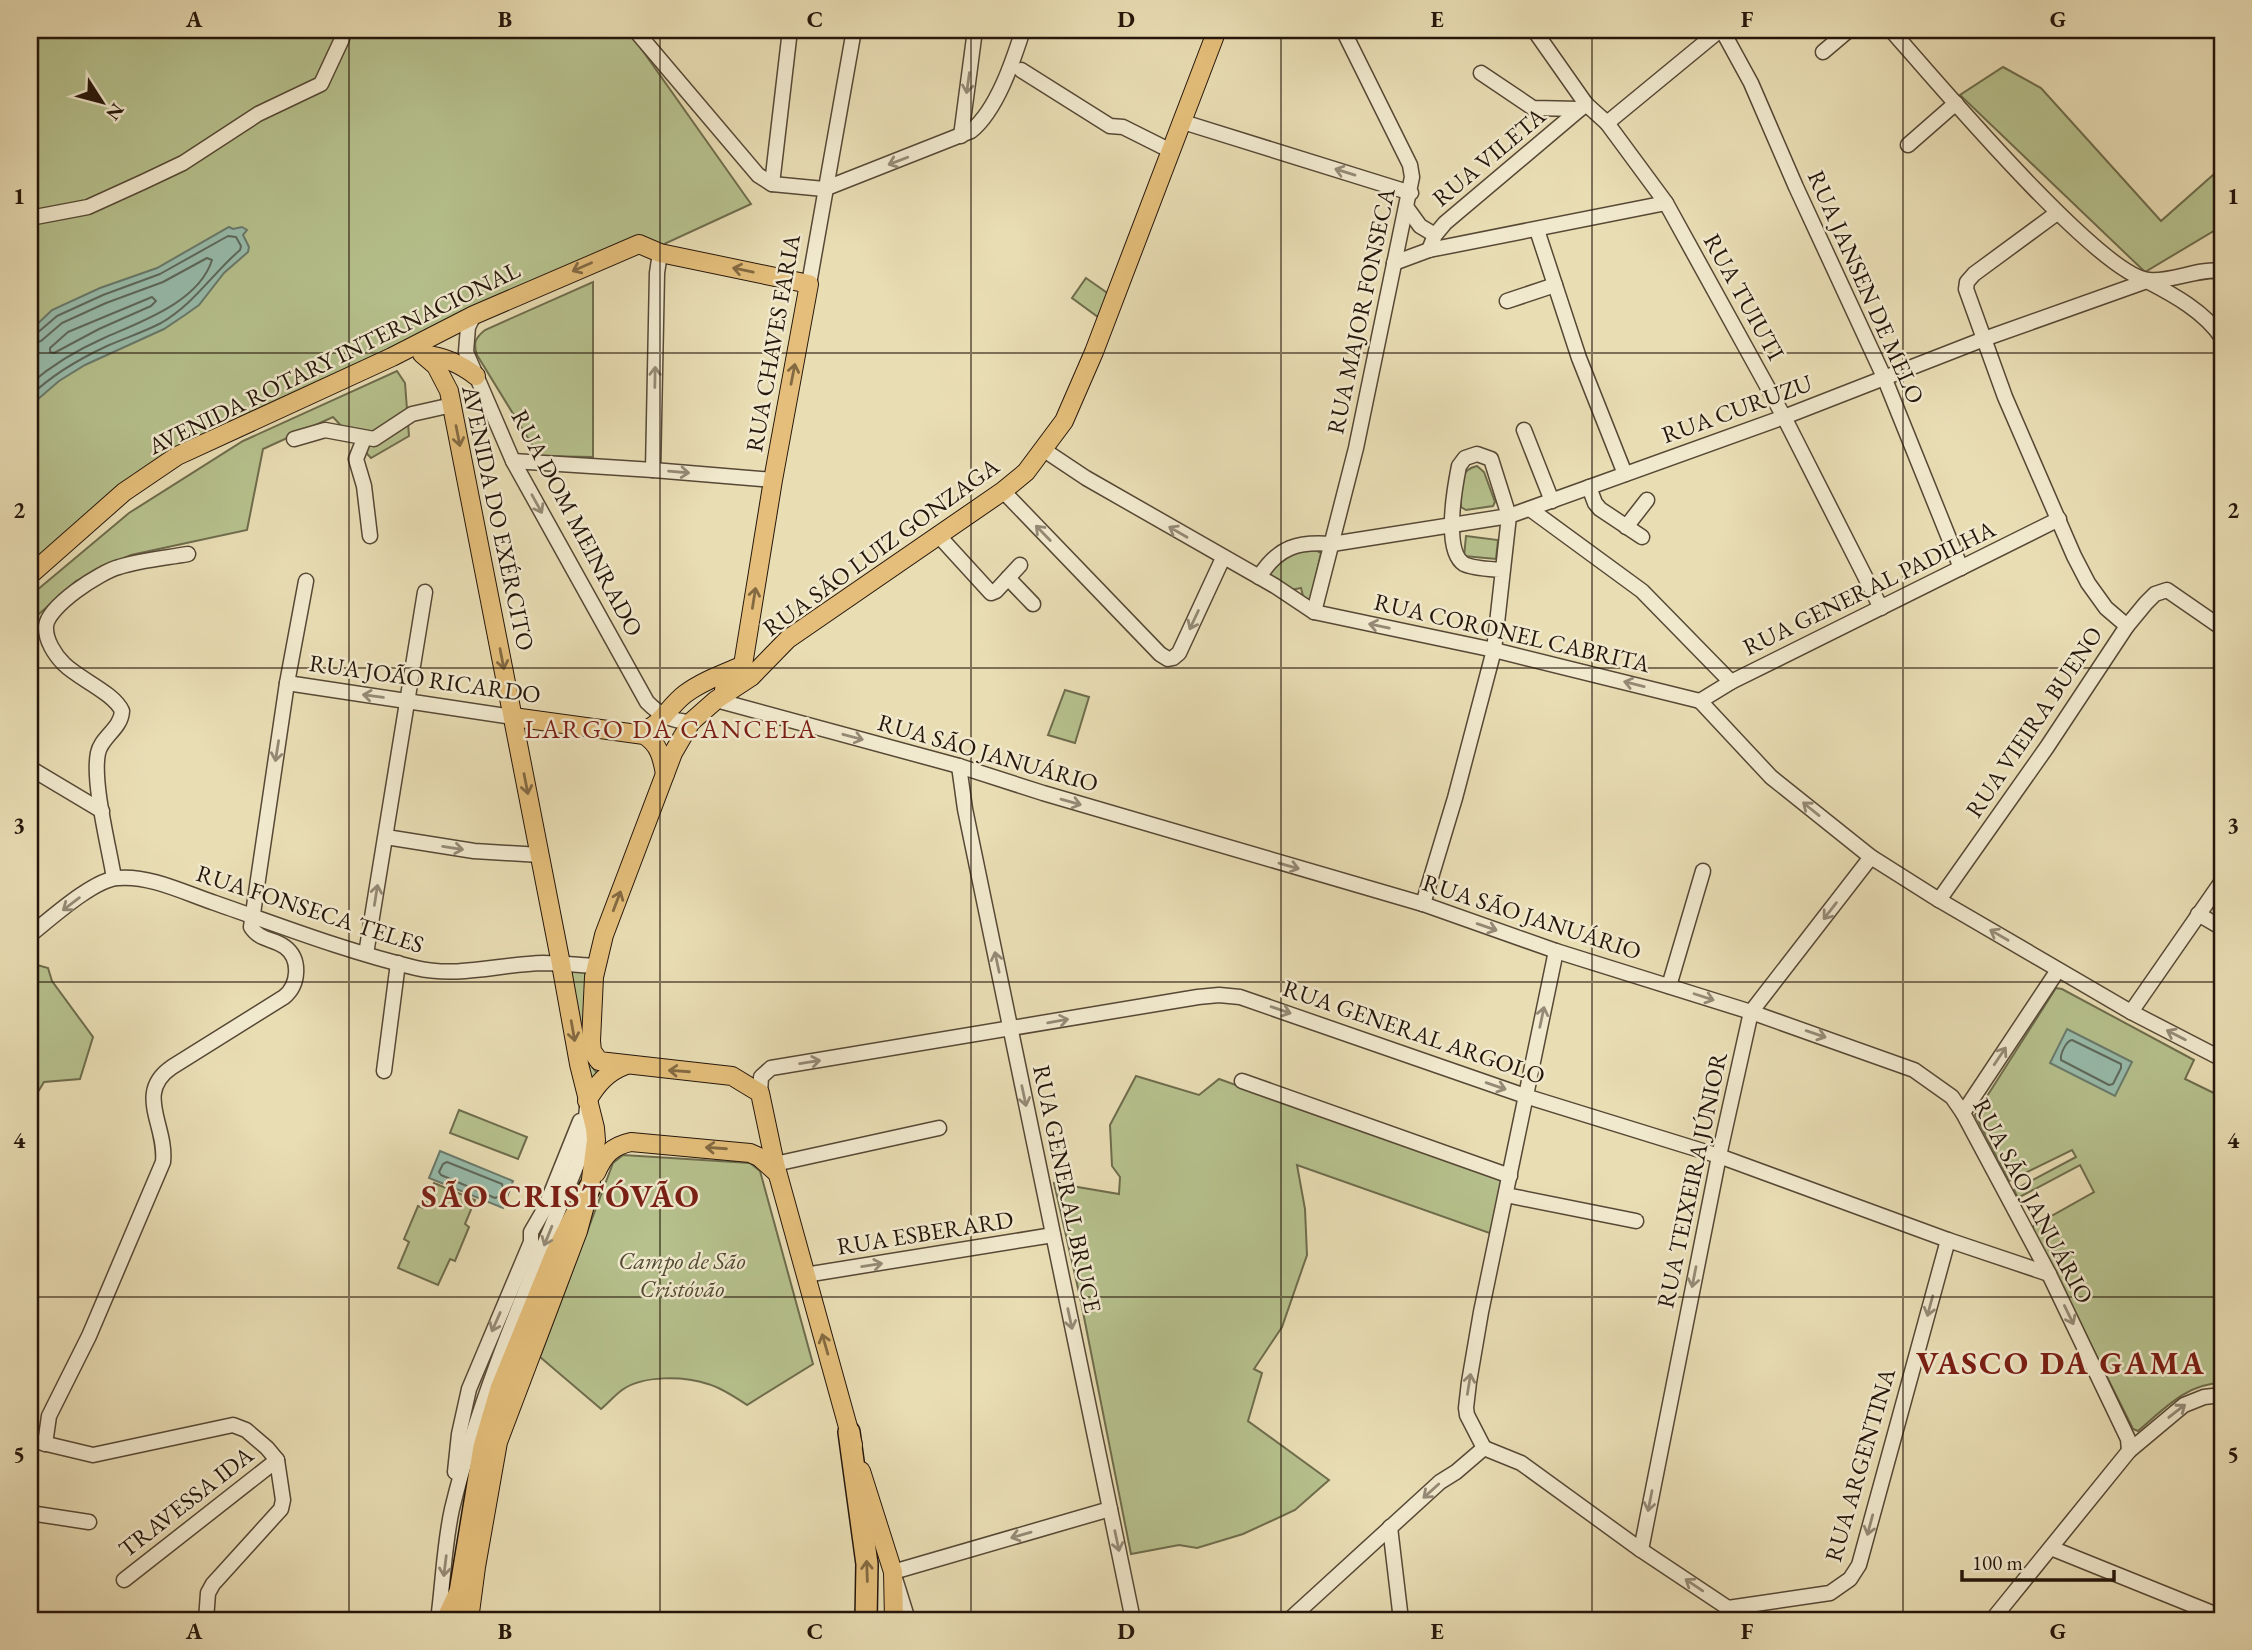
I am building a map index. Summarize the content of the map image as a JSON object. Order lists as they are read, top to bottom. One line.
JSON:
{"streets":{"main road":["RUA CHAVES FARIA","AVENIDA ROTARY INTERNACIONAL","AVENIDA DO EXÉRCITO","RUA SÃO LUIZ GONZAGA","RUA JOÃO RICARDO"],"street":["RUA VILETA","RUA JANSEN DE MELO","RUA TUIUTI","RUA MAJOR FONSECA","RUA CURUZU","RUA DOM MEINRADO","RUA GENERAL PADILHA","RUA CORONEL CABRITA","RUA VIEIRA BUENO","RUA SÃO JANUÁRIO","RUA FONSECA TELES","RUA GENERAL ARGOLO","RUA TEIXEIRA JÚNIOR","RUA GENERAL BRUCE","RUA ESBERARD","RUA ARGENTINA","TRAVESSA IDA"]},"crossings":[["RUA VILETA","RUA TUIUTI"],["RUA JANSEN DE MELO","RUA CURUZU"],["RUA JANSEN DE MELO","RUA GENERAL PADILHA"],["RUA TUIUTI","RUA CURUZU"],["RUA TUIUTI","RUA GENERAL PADILHA"],["RUA MAJOR FONSECA","RUA CURUZU"],["RUA MAJOR FONSECA","RUA CORONEL CABRITA"],["AVENIDA ROTARY INTERNACIONAL","RUA DOM MEINRADO"],["AVENIDA DO EXÉRCITO","RUA JOÃO RICARDO"],["AVENIDA DO EXÉRCITO","RUA FONSECA TELES"],["RUA SÃO LUIZ GONZAGA","RUA SÃO JANUÁRIO"],["RUA SÃO LUIZ GONZAGA","RUA FONSECA TELES"],["RUA GENERAL PADILHA","RUA CORONEL CABRITA"],["RUA SÃO JANUÁRIO","RUA GENERAL ARGOLO"],["RUA SÃO JANUÁRIO","RUA TEIXEIRA JÚNIOR"],["RUA SÃO JANUÁRIO","RUA GENERAL BRUCE"],["RUA GENERAL ARGOLO","RUA TEIXEIRA JÚNIOR"],["RUA GENERAL ARGOLO","RUA GENERAL BRUCE"],["RUA GENERAL ARGOLO","RUA ARGENTINA"],["RUA GENERAL BRUCE","RUA ESBERARD"]],"one_way":["AVENIDA DO EXÉRCITO","RUA DOM MEINRADO","RUA CORONEL CABRITA","RUA SÃO JANUÁRIO","RUA TEIXEIRA JÚNIOR","RUA ARGENTINA"],"districts":["LARGO DA CANCELA","SÃO CRISTÓVÃO","VASCO DA GAMA"],"parks":["Campo de São Cristóvão"],"scale_bar":"100 m","north":"bottom right","grid":{"columns":["A","B","C","D","E","F","G"],"rows":["1","2","3","4","5"]}}
